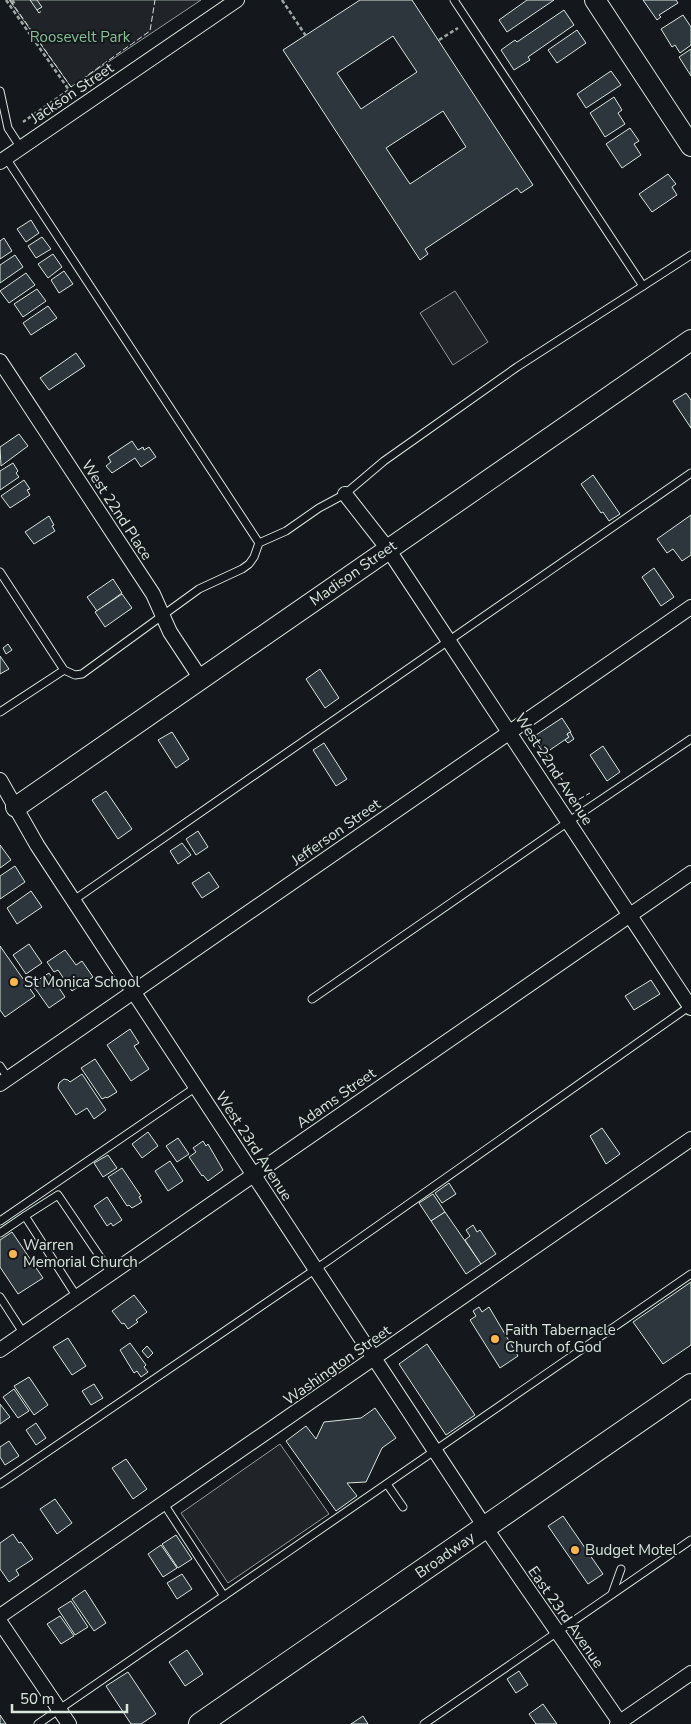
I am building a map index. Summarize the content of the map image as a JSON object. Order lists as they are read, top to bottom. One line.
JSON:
{"streets":{"main road":["Broadway"],"street":["Jackson Street","West 22nd Place","Madison Street","West 22nd Avenue","Jefferson Street","Adams Street","West 23rd Avenue","Washington Street","East 23rd Avenue"]},"crossings":[["West 22nd Place","Madison Street"],["Madison Street","West 22nd Avenue"],["Madison Street","West 23rd Avenue"],["West 22nd Avenue","Jefferson Street"],["West 22nd Avenue","Adams Street"],["Jefferson Street","West 23rd Avenue"],["Adams Street","West 23rd Avenue"],["West 23rd Avenue","Washington Street"],["West 23rd Avenue","Broadway"],["West 23rd Avenue","East 23rd Avenue"],["Broadway","East 23rd Avenue"]],"parks":["Roosevelt Park"],"places":["St Monica School","Warren Memorial Church","Faith Tabernacle Church of God","Budget Motel"],"scale_bar":"50 m"}
